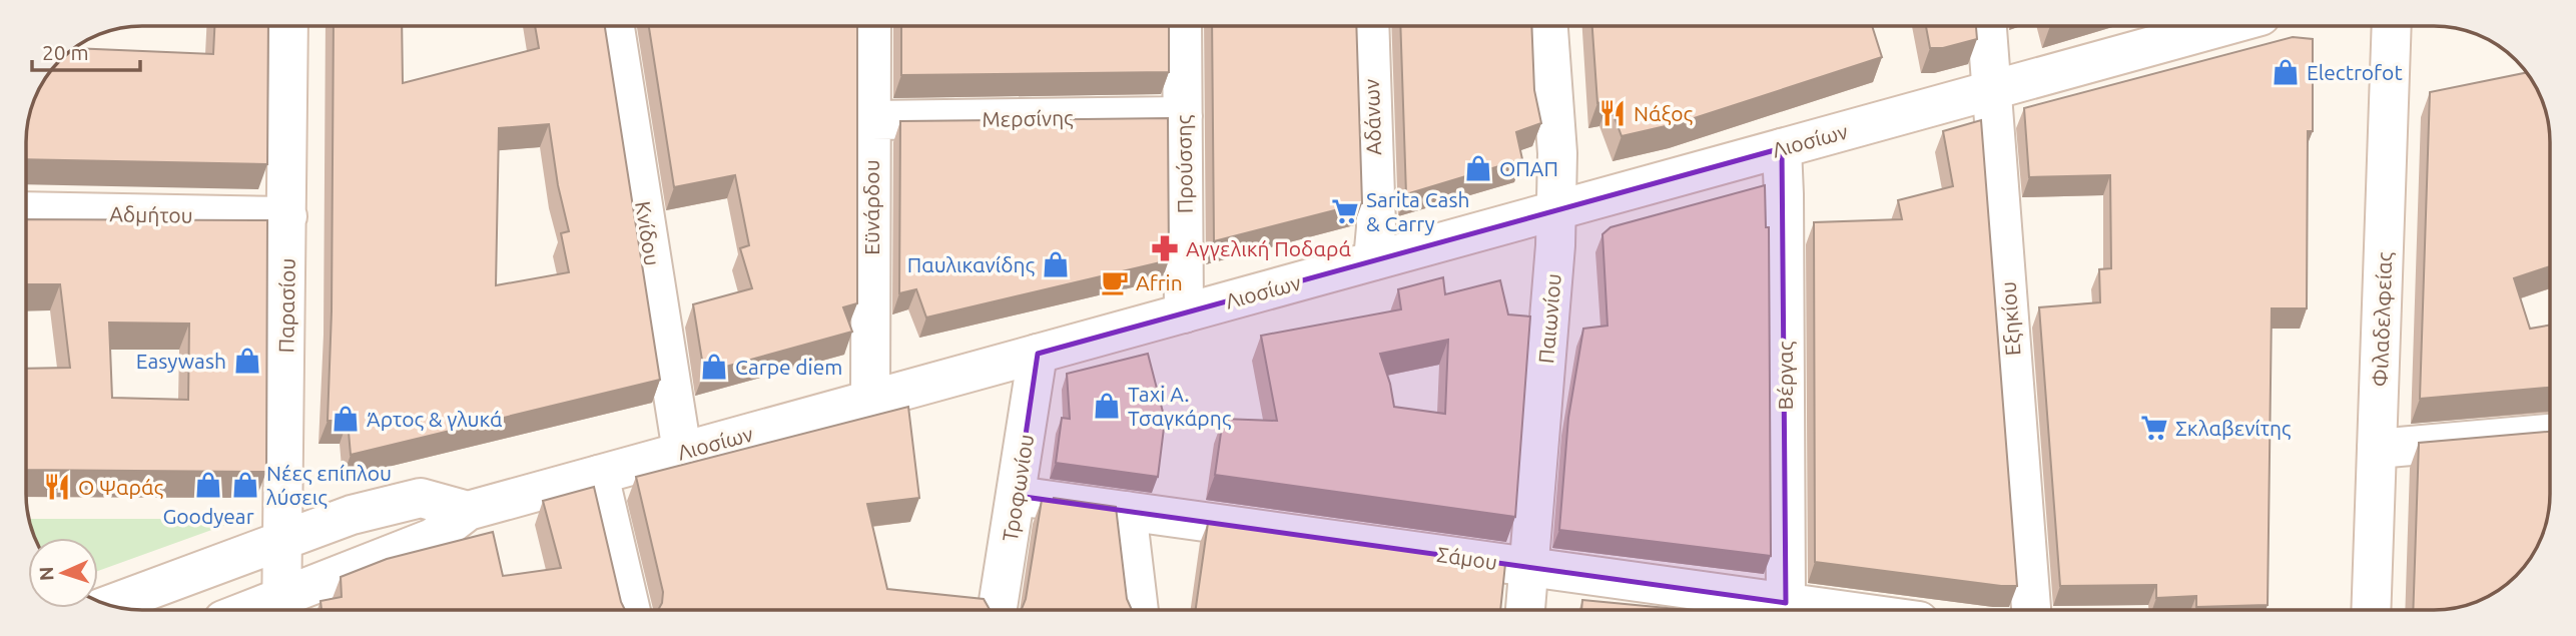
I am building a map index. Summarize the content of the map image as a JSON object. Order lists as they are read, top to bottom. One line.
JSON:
{"streets":{"street":["Αδάνων","Μερσίνης","Λιοσίων","Προύσσης","Εϋνάρδου","Αδμήτου","Κνίδου","Παρασίου","Παιωνίου","Εξηκίου","Φιλαδελφείας","Βέργας","Τροφωνίου","Σάμου"]},"crossings":[["Αδάνων","Λιοσίων"],["Μερσίνης","Προύσσης"],["Μερσίνης","Εϋνάρδου"],["Λιοσίων","Προύσσης"],["Λιοσίων","Εϋνάρδου"],["Λιοσίων","Κνίδου"],["Λιοσίων","Παρασίου"],["Λιοσίων","Παιωνίου"],["Λιοσίων","Εξηκίου"],["Λιοσίων","Βέργας"],["Λιοσίων","Τροφωνίου"],["Αδμήτου","Παρασίου"],["Παιωνίου","Σάμου"],["Βέργας","Σάμου"],["Τροφωνίου","Σάμου"]],"places":{"shop":["Electrofot","ΟΠΑΠ","Παυλικανίδης","Easywash","Carpe diem","Taxi Α. Τσαγκάρης","Άρτος & γλυκά","Goodyear","Νέες επίπλου λύσεις"],"restaurant":["Νάξος","Ο Ψαράς"],"supermarket":["Sarita Cash & Carry","Σκλαβενίτης"],"pharmacy":["Αγγελική Ποδαρά"],"cafe":["Afrin"]},"scale_bar":"20 m","north":"left"}
